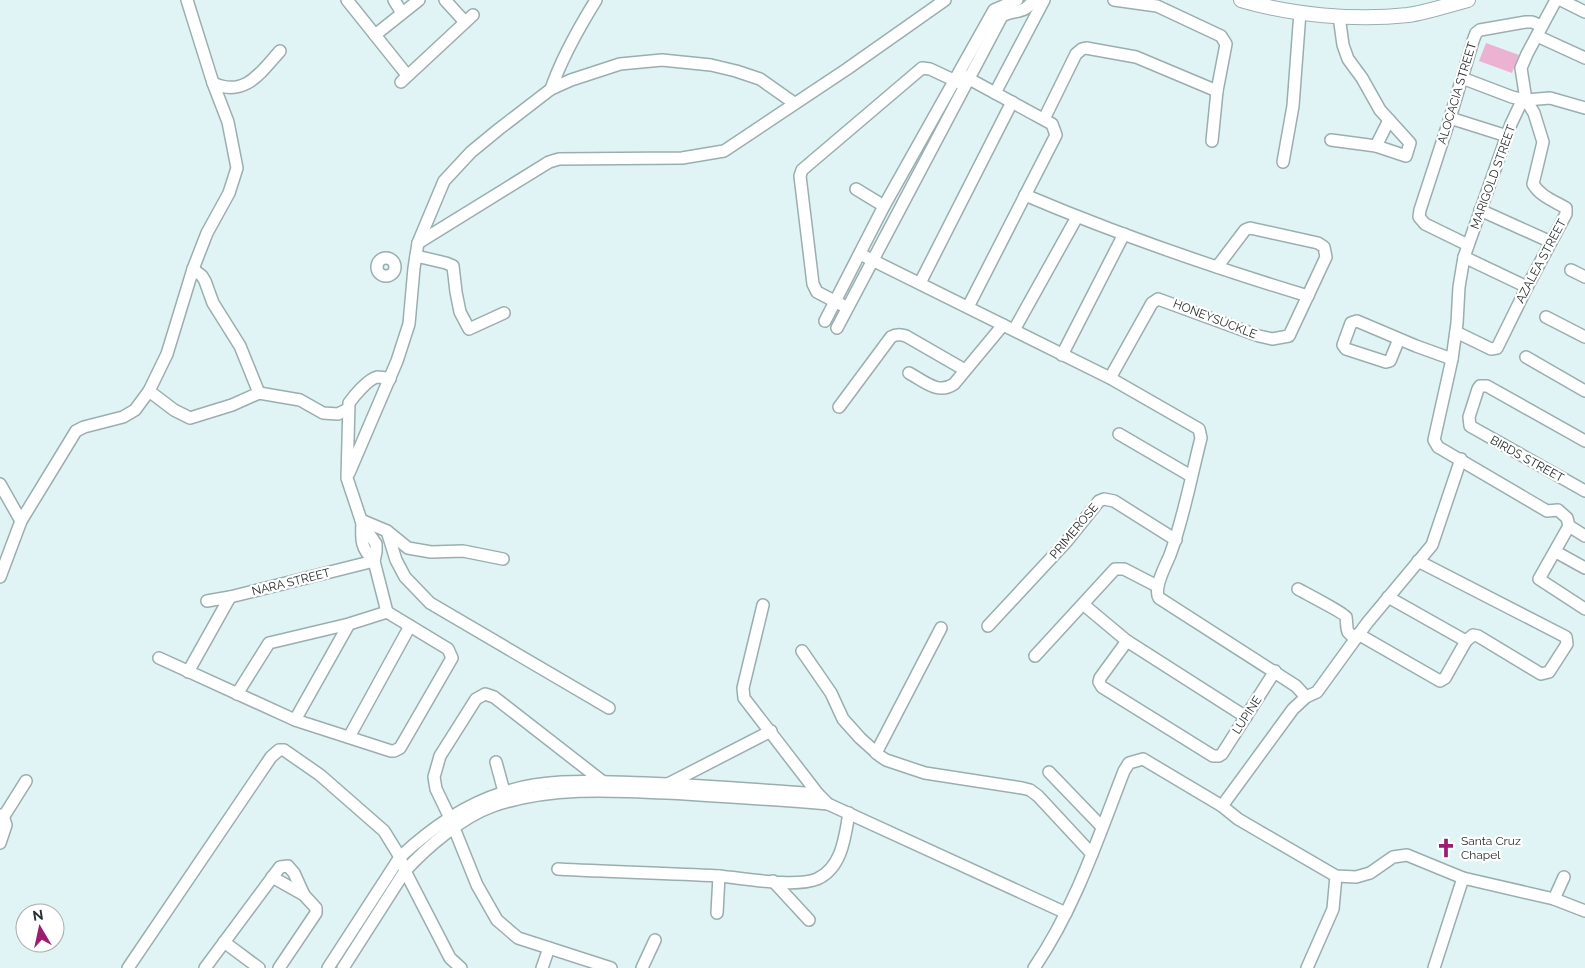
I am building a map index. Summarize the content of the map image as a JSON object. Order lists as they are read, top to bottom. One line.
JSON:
{"streets":{"street":["ALOCACIA STREET","MARIGOLD STREET","AZALEA STREET","HONEYSUCKLE","BIRDS STREET","PRIMEROSE","NARA STREET","LUPINE"]},"crossings":[["ALOCACIA STREET","MARIGOLD STREET"],["MARIGOLD STREET","AZALEA STREET"]],"places":{"church":["Santa Cruz Chapel"]},"north":"top"}
